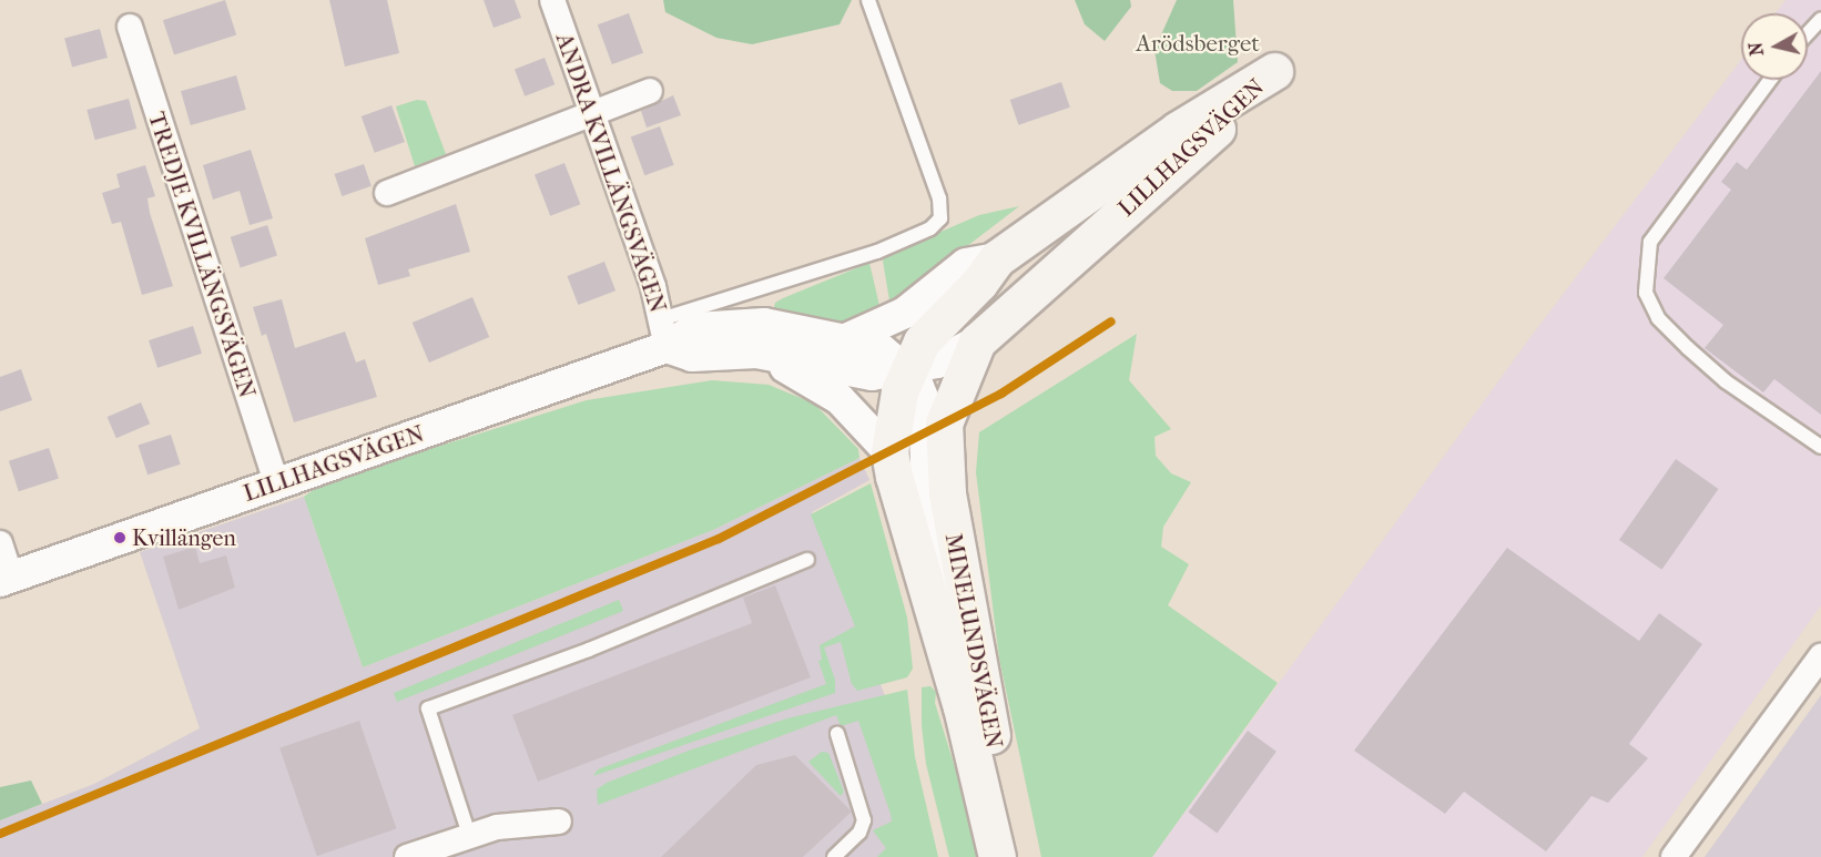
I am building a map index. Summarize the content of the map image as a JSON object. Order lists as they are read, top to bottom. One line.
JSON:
{"streets":{"main road":["LILLHAGSVÄGEN","MINELUNDSVÄGEN"],"street":["ANDRA KVILLÄNGSVÄGEN","TREDJE KVILLÄNGSVÄGEN"]},"crossings":[["LILLHAGSVÄGEN","ANDRA KVILLÄNGSVÄGEN"],["LILLHAGSVÄGEN","TREDJE KVILLÄNGSVÄGEN"],["LILLHAGSVÄGEN","MINELUNDSVÄGEN"]],"parks":["Arödsberget"],"places":["Kvillängen"],"north":"left"}
